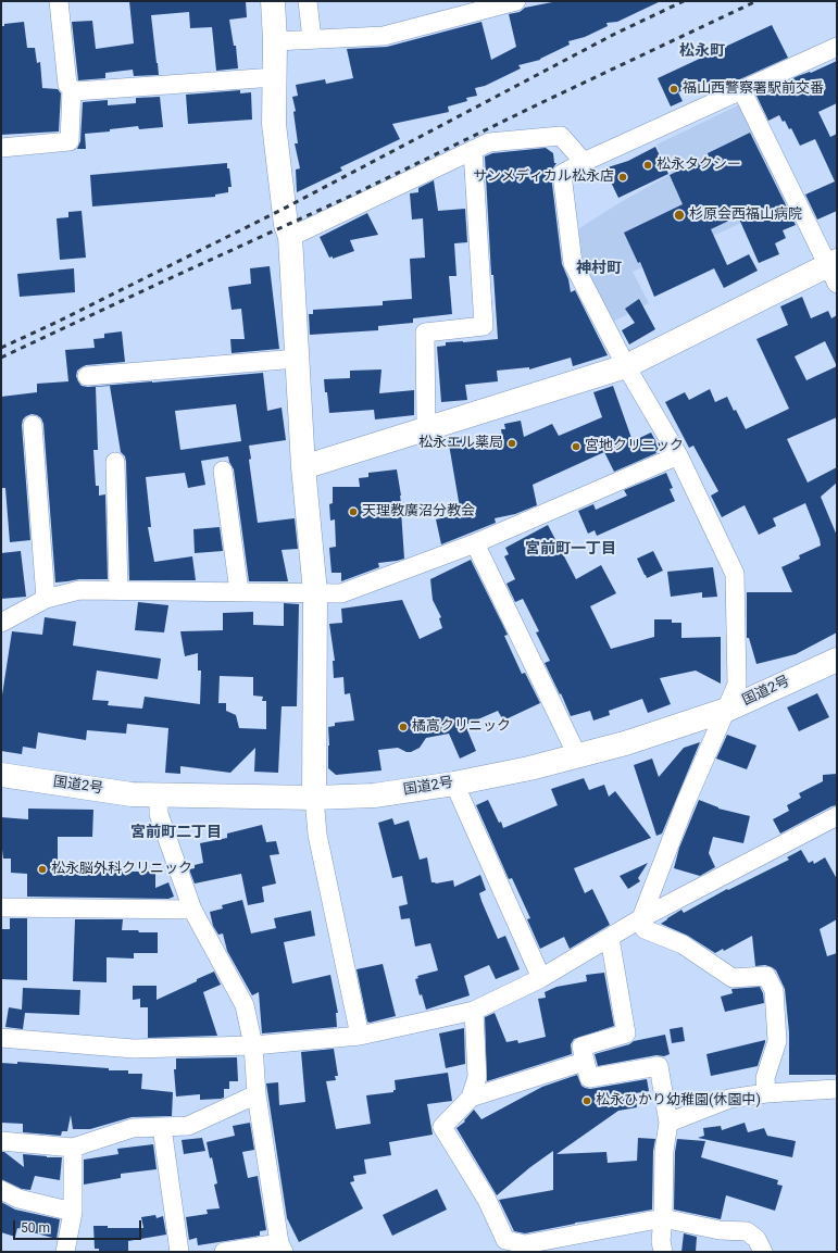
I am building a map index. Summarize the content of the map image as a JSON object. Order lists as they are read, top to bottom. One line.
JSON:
{"streets":{"main road":["国道2号"]},"districts":["松永町","神村町","宮前町一丁目","宮前町二丁目"],"places":["福山西警察署駅前交番","松永タクシー","サンメディカル松永店","杉原会西福山病院","松永エル薬局","宮地クリニック","天理教廣沼分教会","橘高クリニック","松永脳外科クリニック","松永ひかり幼稚園(休園中)"],"scale_bar":"50 m"}
